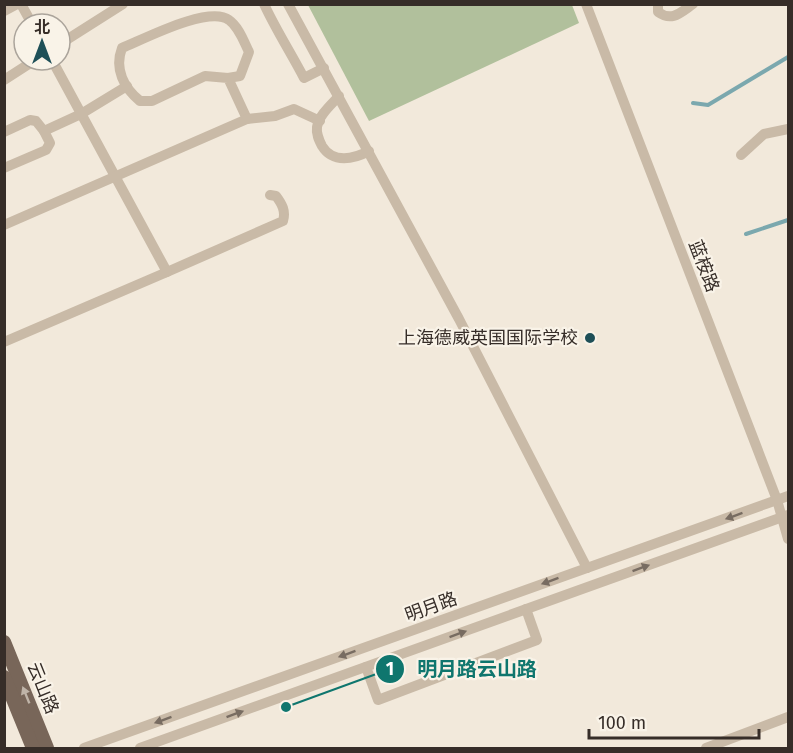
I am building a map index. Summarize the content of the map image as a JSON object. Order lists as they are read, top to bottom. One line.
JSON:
{"streets":{"main road":["云山路"],"street":["蓝桉路","明月路"]},"crossings":[["蓝桉路","明月路"]],"places":["上海德威英国国际学校","明月路云山路"],"scale_bar":"100 m","north":"top"}
